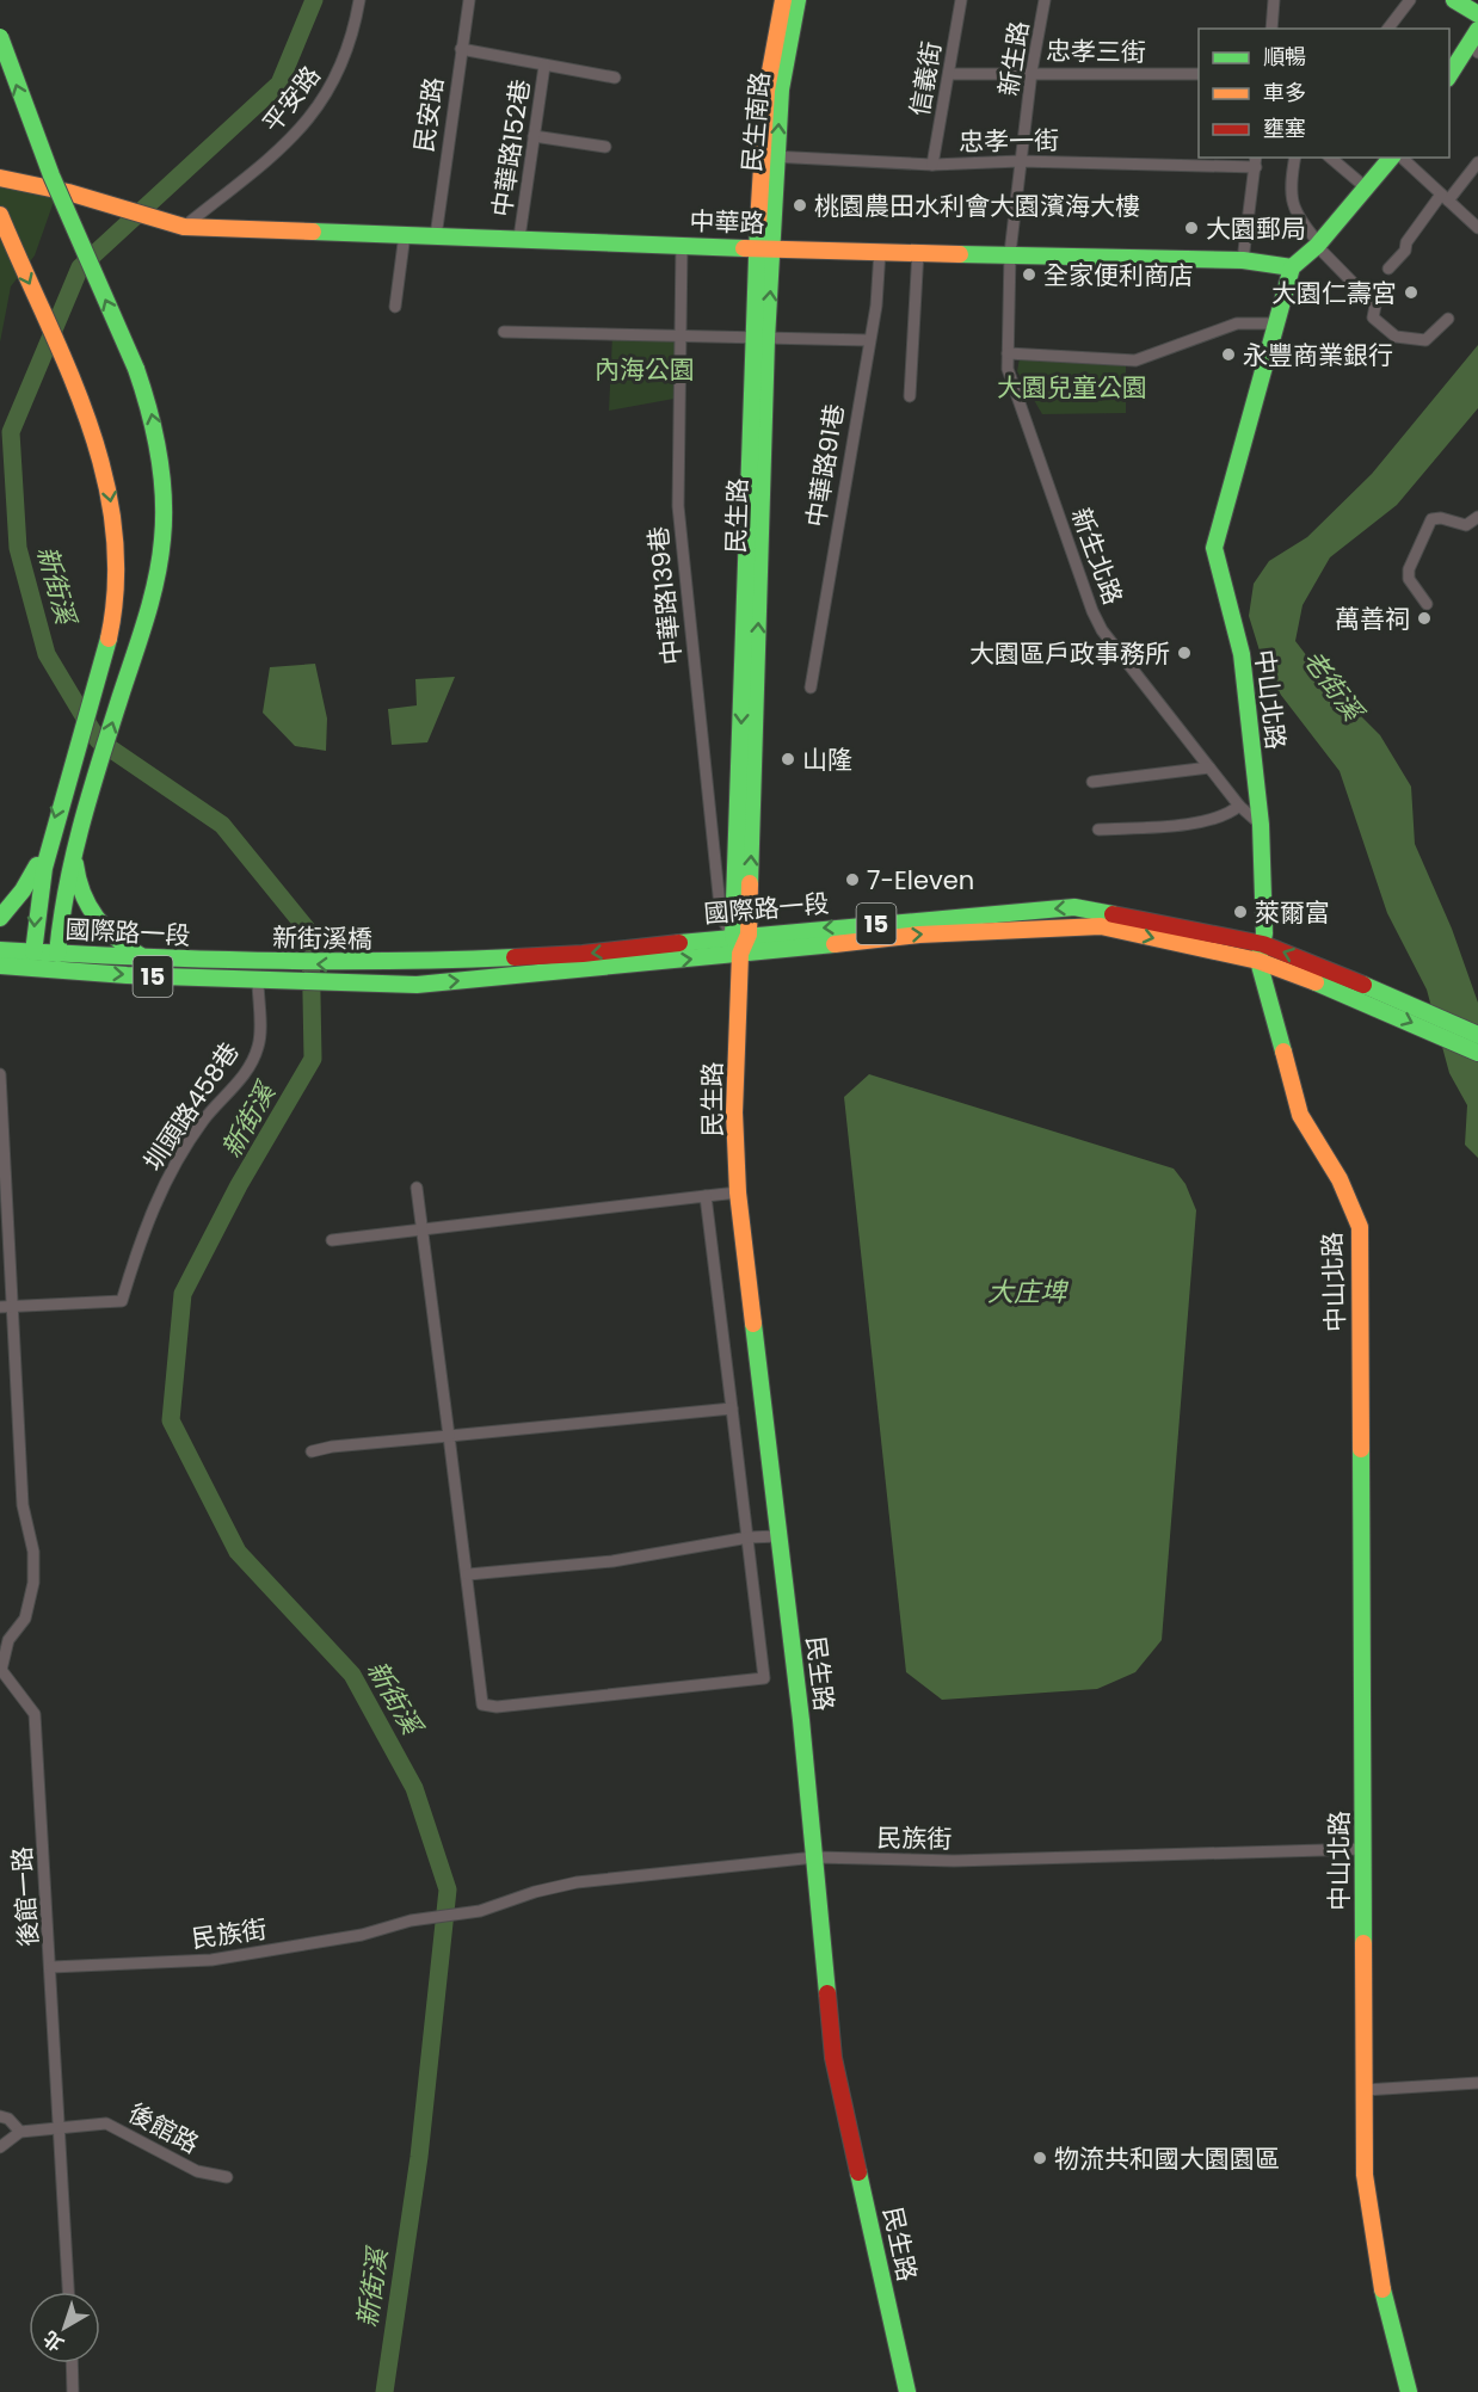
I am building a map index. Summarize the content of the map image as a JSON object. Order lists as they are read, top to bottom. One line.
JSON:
{"streets":{"main road":["民生南路","中華路","民生路","中山北路","國際路一段","15","新街溪橋"],"street":["忠孝三街","新生路","信義街","平安路","民安路","忠孝一街","中華路152巷","中華路91巷","新生北路","中華路139巷","圳頭路458巷","民族街","後館一路","後館路"]},"crossings":[["忠孝三街","新生路"],["忠孝三街","信義街"],["新生路","忠孝一街"],["新生路","中華路"],["新生路","新生北路"],["信義街","忠孝一街"],["平安路","中華路"],["民安路","中華路"],["民生南路","忠孝一街"],["民生南路","中華路"],["民生南路","民生路"],["中華路152巷","中華路"],["中華路","中華路91巷"],["中華路","民生路"],["中華路","新生北路"],["中華路","中華路139巷"],["中華路","中山北路"],["民生路","中華路139巷"],["民生路","國際路一段"],["民生路","民族街"],["新生北路","中山北路"],["中華路139巷","國際路一段"],["中山北路","國際路一段"],["中山北路","民族街"],["國際路一段","15"],["國際路一段","新街溪橋"],["國際路一段","圳頭路458巷"],["新街溪橋","圳頭路458巷"],["圳頭路458巷","後館一路"],["民族街","後館一路"],["後館一路","後館路"]],"water":["新街溪","老街溪","大庄埤"],"parks":["內海公園","大園兒童公園"],"places":["桃園農田水利會大園濱海大樓","大園郵局","全家便利商店","大園仁壽宮","永豐商業銀行","萬善祠","大園區戶政事務所","山隆","7-Eleven","萊爾富","物流共和國大園園區"],"legend":["順暢","車多","壅塞"],"north":"bottom left"}
